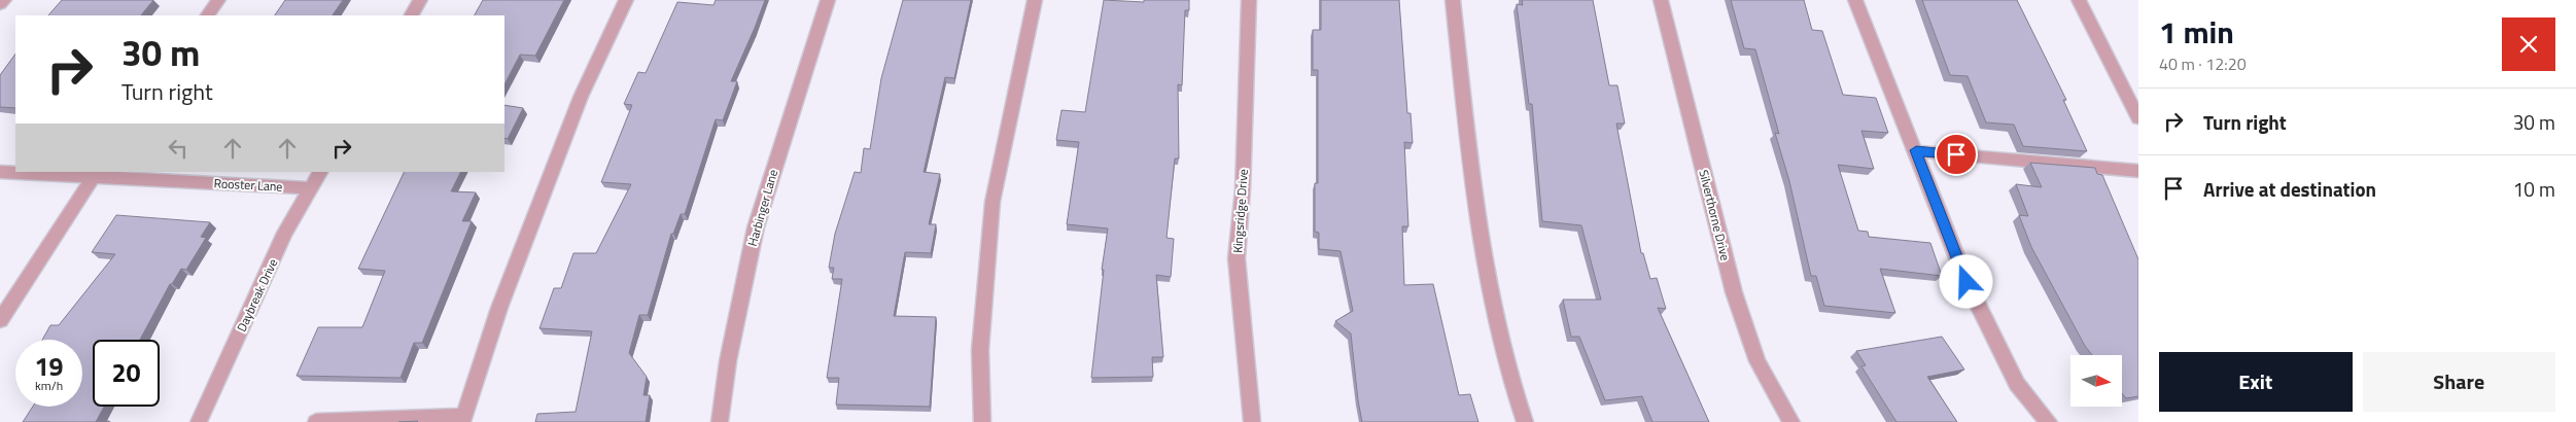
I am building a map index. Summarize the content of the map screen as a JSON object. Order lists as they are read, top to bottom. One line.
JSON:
{"streets":{"street":["Rooster Lane","Harbinger Lane","Kingsridge Drive","Silverthorne Drive","Daybreak Drive"]},"crossings":[["Rooster Lane","Daybreak Drive"]],"north":"right","page":{"heading":["1 min","40 m · 12:20"],"turn":["30 m","Turn right"],"list":[{"name":"Turn right","value":"30 m"},{"name":"Arrive at destination","value":"10 m"}],"speed":"19 km/h","limit":"20","buttons":["Exit","Share"]}}
